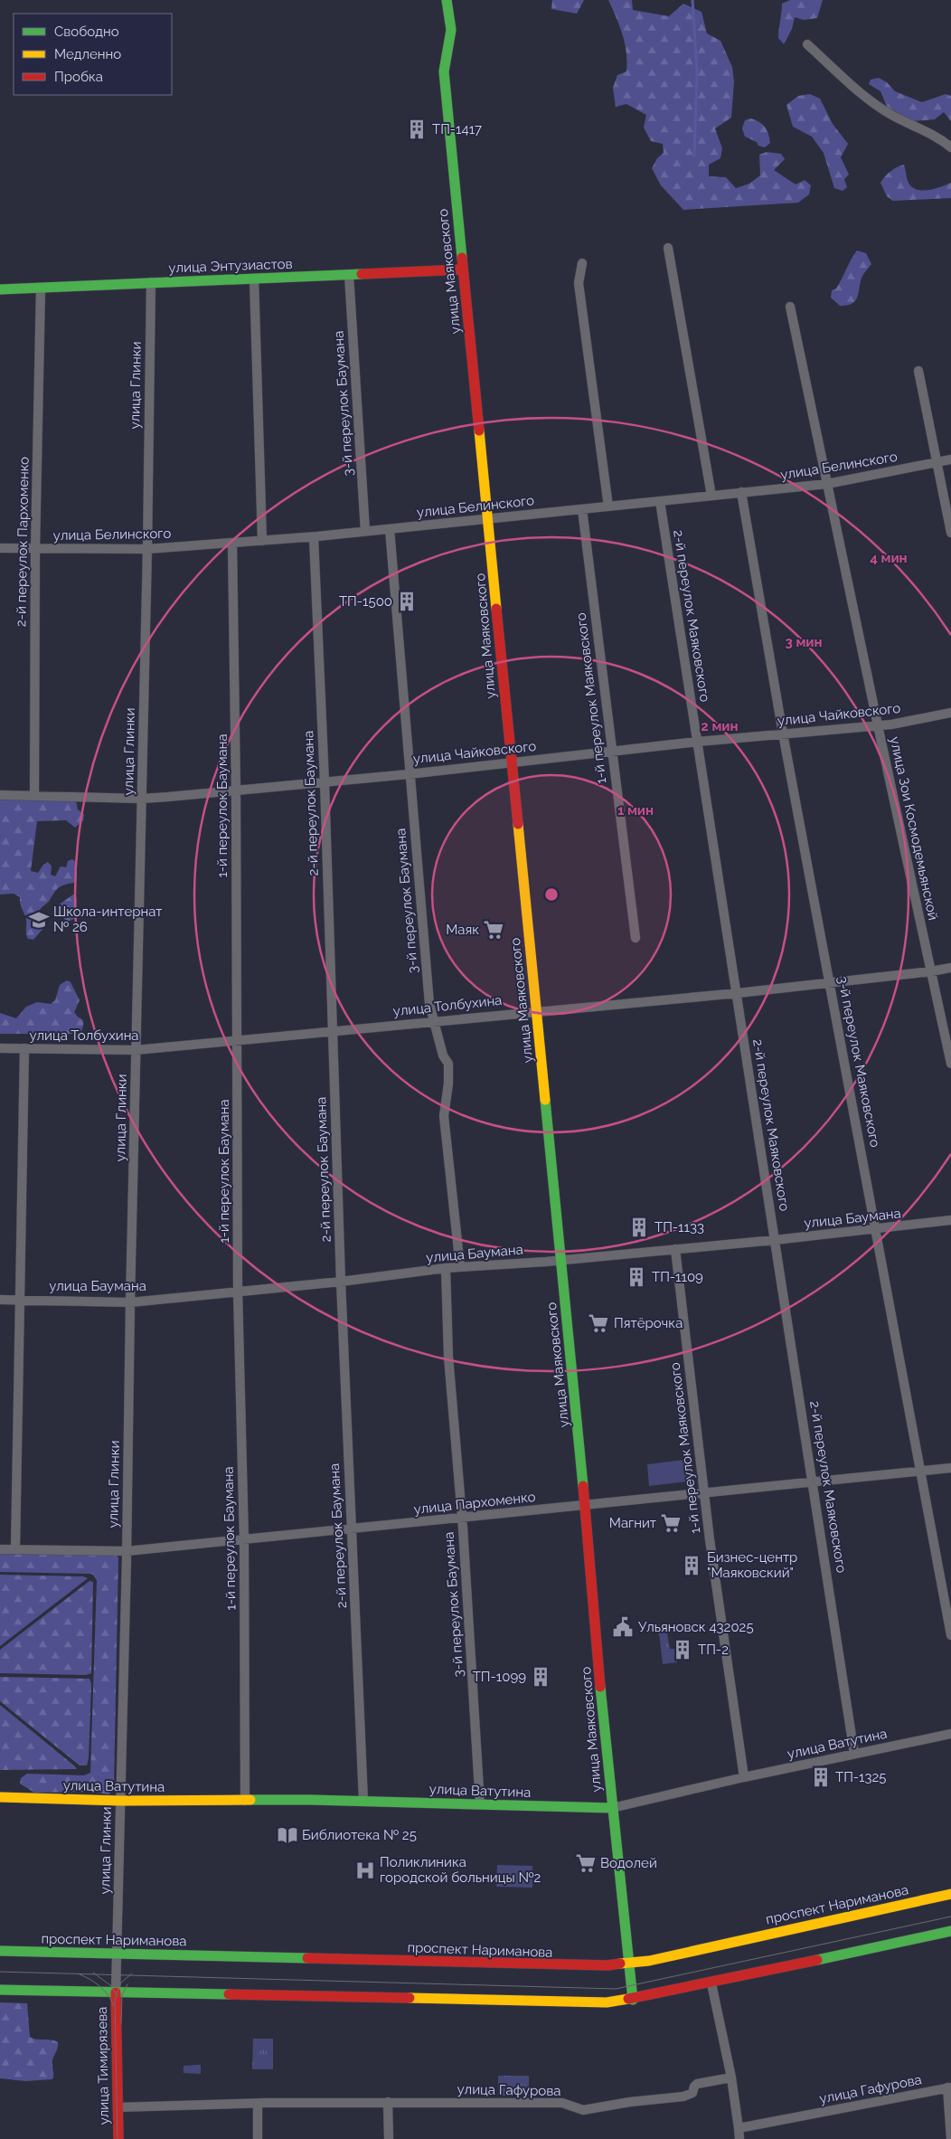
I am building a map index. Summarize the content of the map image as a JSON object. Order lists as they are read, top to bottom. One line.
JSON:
{"streets":{"street":["улица Энтузиастов","улица Маяковского","улица Глинки","3-й переулок Баумана","улица Белинского","2-й переулок Пархоменко","2-й переулок Маяковского","1-й переулок Маяковского","улица Чайковского","2-й переулок Баумана","1-й переулок Баумана","улица Зои Космодемьянской","улица Толбухина","3-й переулок Маяковского","улица Баумана","улица Пархоменко","улица Ватутина","проспект Нариманова","улица Тимирязева","улица Гафурова"]},"crossings":[["улица Энтузиастов","улица Маяковского"],["улица Энтузиастов","улица Глинки"],["улица Энтузиастов","3-й переулок Баумана"],["улица Энтузиастов","2-й переулок Пархоменко"],["улица Маяковского","улица Белинского"],["улица Маяковского","улица Чайковского"],["улица Маяковского","улица Толбухина"],["улица Маяковского","улица Баумана"],["улица Маяковского","улица Пархоменко"],["улица Маяковского","улица Ватутина"],["улица Маяковского","проспект Нариманова"],["улица Глинки","улица Белинского"],["улица Глинки","улица Чайковского"],["улица Глинки","улица Толбухина"],["улица Глинки","улица Баумана"],["улица Глинки","улица Пархоменко"],["улица Глинки","улица Ватутина"],["улица Глинки","проспект Нариманова"],["улица Глинки","улица Тимирязева"],["3-й переулок Баумана","улица Белинского"],["3-й переулок Баумана","улица Чайковского"],["3-й переулок Баумана","улица Толбухина"],["3-й переулок Баумана","улица Баумана"],["3-й переулок Баумана","улица Пархоменко"],["3-й переулок Баумана","улица Ватутина"],["улица Белинского","2-й переулок Пархоменко"],["улица Белинского","2-й переулок Маяковского"],["улица Белинского","1-й переулок Маяковского"],["улица Белинского","2-й переулок Баумана"],["улица Белинского","1-й переулок Баумана"],["улица Белинского","улица Зои Космодемьянской"],["улица Белинского","3-й переулок Маяковского"],["2-й переулок Пархоменко","улица Чайковского"],["2-й переулок Маяковского","улица Чайковского"],["2-й переулок Маяковского","улица Толбухина"],["2-й переулок Маяковского","улица Баумана"],["2-й переулок Маяковского","улица Пархоменко"],["2-й переулок Маяковского","улица Ватутина"],["1-й переулок Маяковского","улица Чайковского"],["1-й переулок Маяковского","улица Баумана"],["1-й переулок Маяковского","улица Пархоменко"],["1-й переулок Маяковского","улица Ватутина"],["улица Чайковского","2-й переулок Баумана"],["улица Чайковского","1-й переулок Баумана"],["улица Чайковского","улица Зои Космодемьянской"],["улица Чайковского","3-й переулок Маяковского"],["2-й переулок Баумана","улица Толбухина"],["2-й переулок Баумана","улица Баумана"],["2-й переулок Баумана","улица Пархоменко"],["2-й переулок Баумана","улица Ватутина"],["1-й переулок Баумана","улица Толбухина"],["1-й переулок Баумана","улица Баумана"],["1-й переулок Баумана","улица Пархоменко"],["1-й переулок Баумана","улица Ватутина"],["улица Зои Космодемьянской","улица Толбухина"],["улица Толбухина","3-й переулок Маяковского"],["3-й переулок Маяковского","улица Баумана"],["3-й переулок Маяковского","улица Пархоменко"],["улица Тимирязева","улица Гафурова"]],"places":{"building":["ТП-1417","ТП-1500","ТП-1133","ТП-1109","Бизнес-центр \"Маяковский\"","ТП-2","ТП-1099","ТП-1325"],"school or university":["Школа-интернат № 26"],"supermarket":["Маяк","Пятёрочка","Магнит","Водолей"],"public building":["Ульяновск 432025"],"library":["Библиотека № 25"],"hospital":["Поликлиника городской больницы №2"]},"legend":["Свободно","Медленно","Пробка"],"rings":["4 мин","3 мин","2 мин","1 мин"]}
